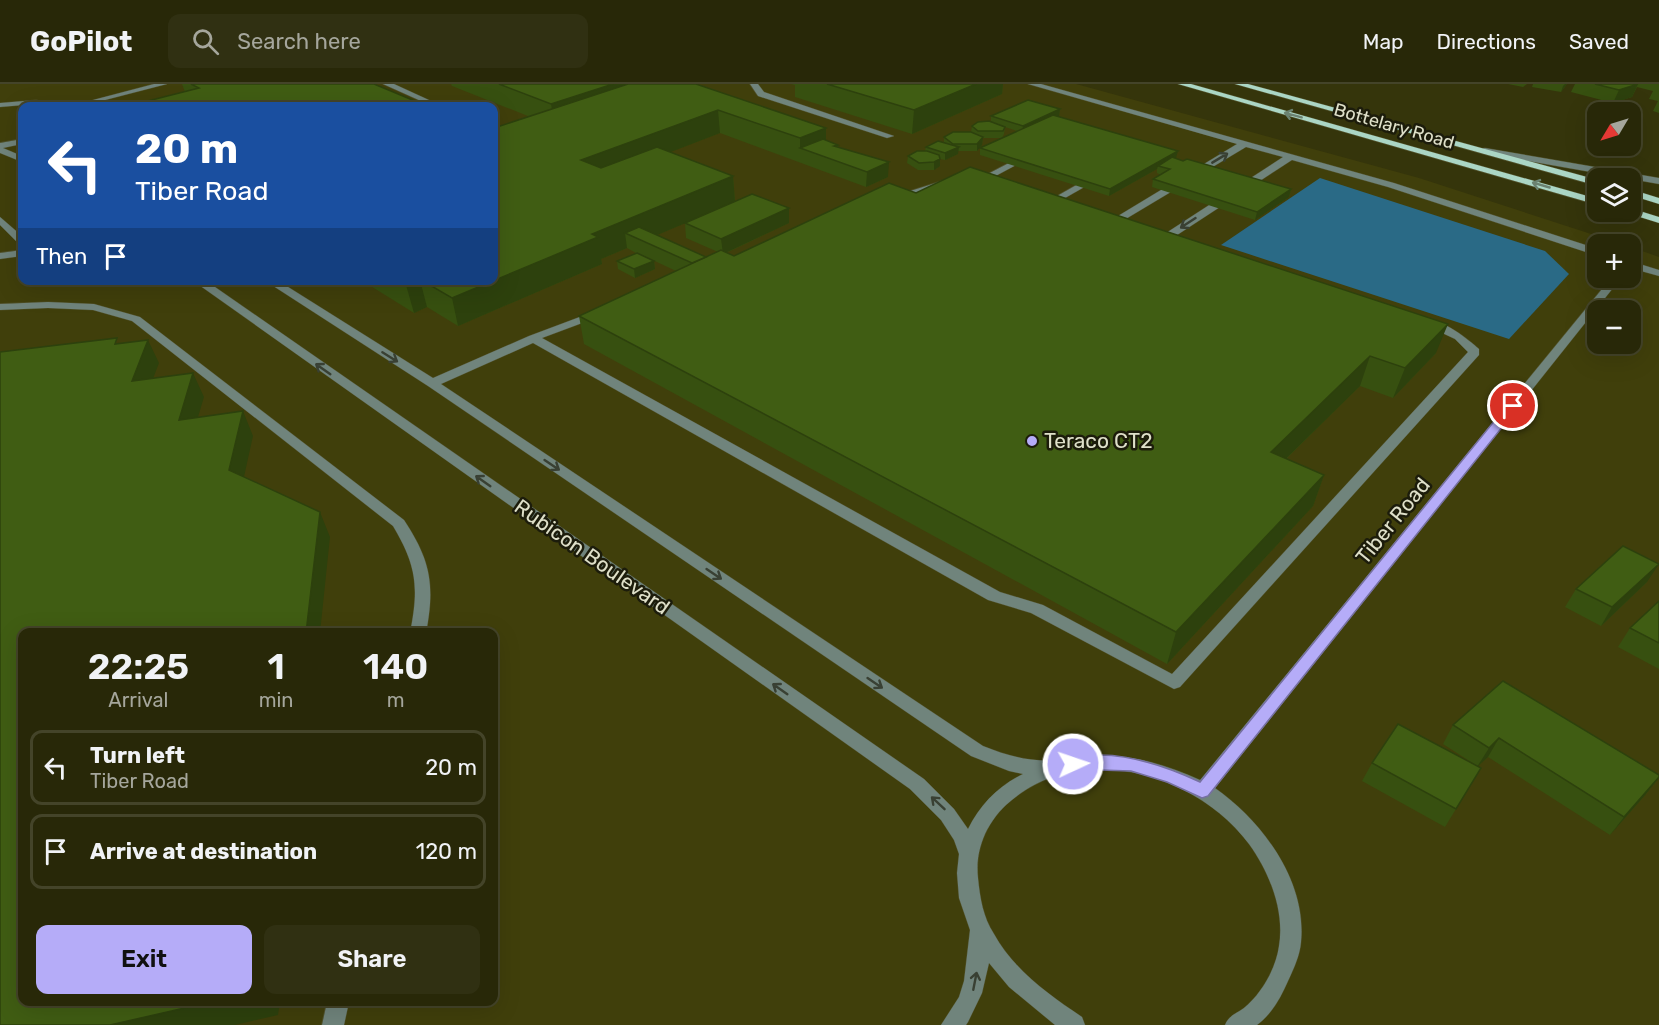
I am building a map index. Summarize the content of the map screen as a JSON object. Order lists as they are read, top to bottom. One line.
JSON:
{"streets":{"main road":["Bottelary Road"],"street":["Tiber Road","Rubicon Boulevard"]},"places":["Teraco CT2"],"north":"bottom left","page":{"header":"GoPilot","search":"Search here","nav":["Map","Directions","Saved"],"map_buttons":["+","−"],"turn":["20 m","Tiber Road"],"then":"Then","eta":["22:25","Arrival","1","min","140","m"],"list":[{"name":"Turn left","note":"Tiber Road","value":"20 m"},{"name":"Arrive at destination","value":"120 m"}],"buttons":["Exit","Share"]}}
